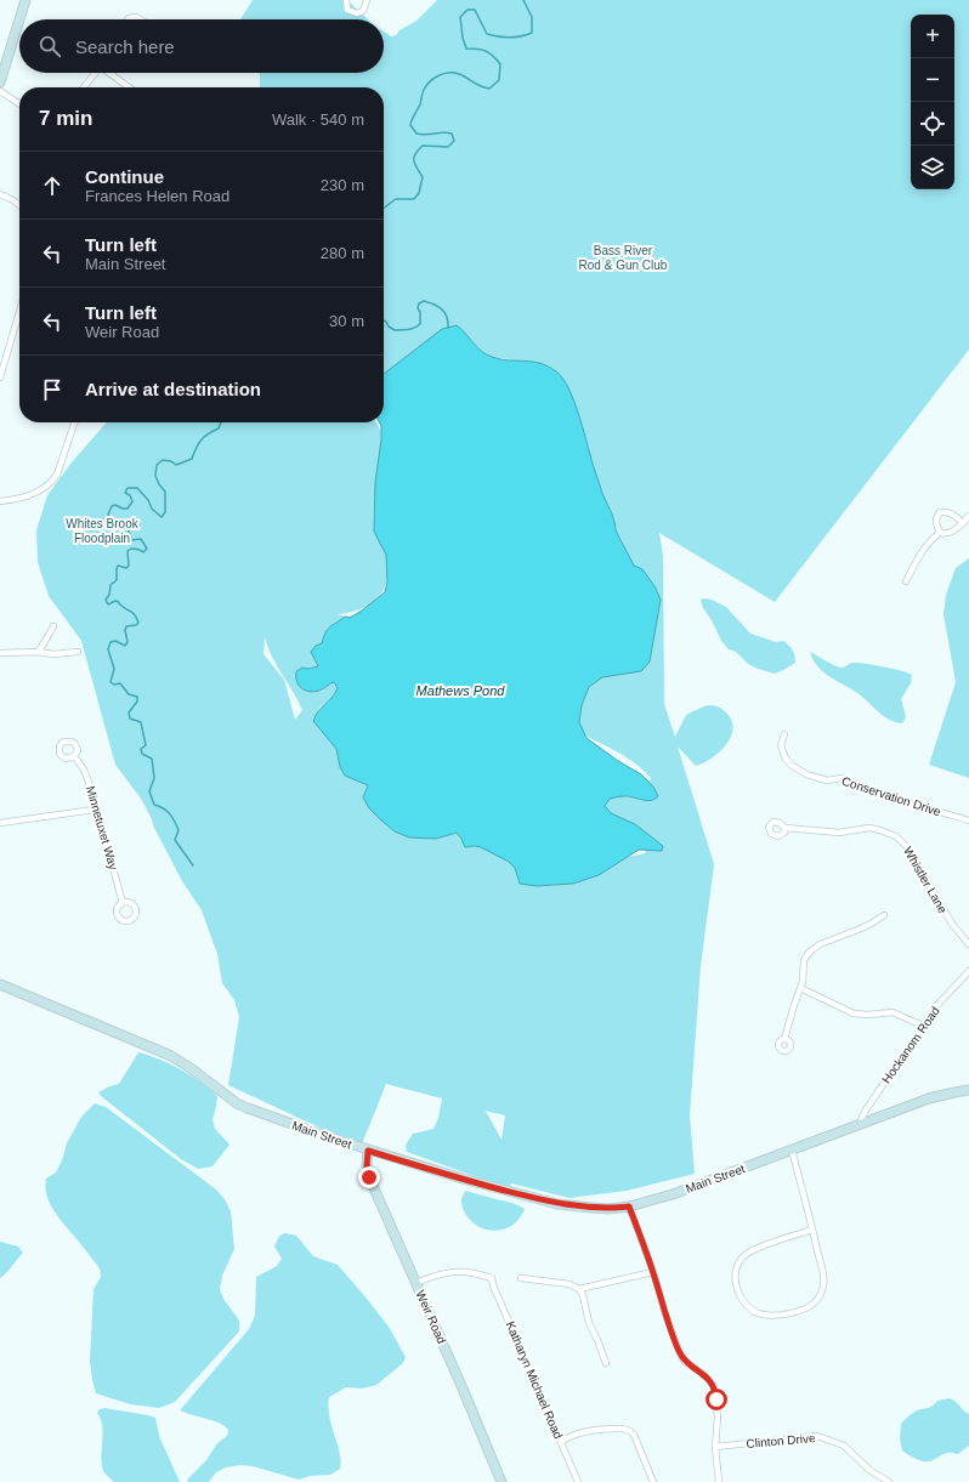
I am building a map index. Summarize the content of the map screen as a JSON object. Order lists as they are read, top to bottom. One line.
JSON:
{"streets":{"main road":["Main Street","Weir Road"],"street":["Conservation Drive","Minnetuxet Way","Whistler Lane","Hockanom Road","Katharyn Michael Road","Clinton Drive"]},"crossings":[["Hockanom Road","Main Street"],["Main Street","Weir Road"],["Weir Road","Katharyn Michael Road"]],"water":["Mathews Pond"],"parks":["Bass River Rod & Gun Club","Whites Brook Floodplain"],"page":{"map_buttons":["+","−"],"search":"Search here","heading":["7 min","Walk · 540 m"],"list":[["Continue","Frances Helen Road","230 m"],["Turn left","Main Street","280 m"],["Turn left","Weir Road","30 m"],"Arrive at destination"]}}
